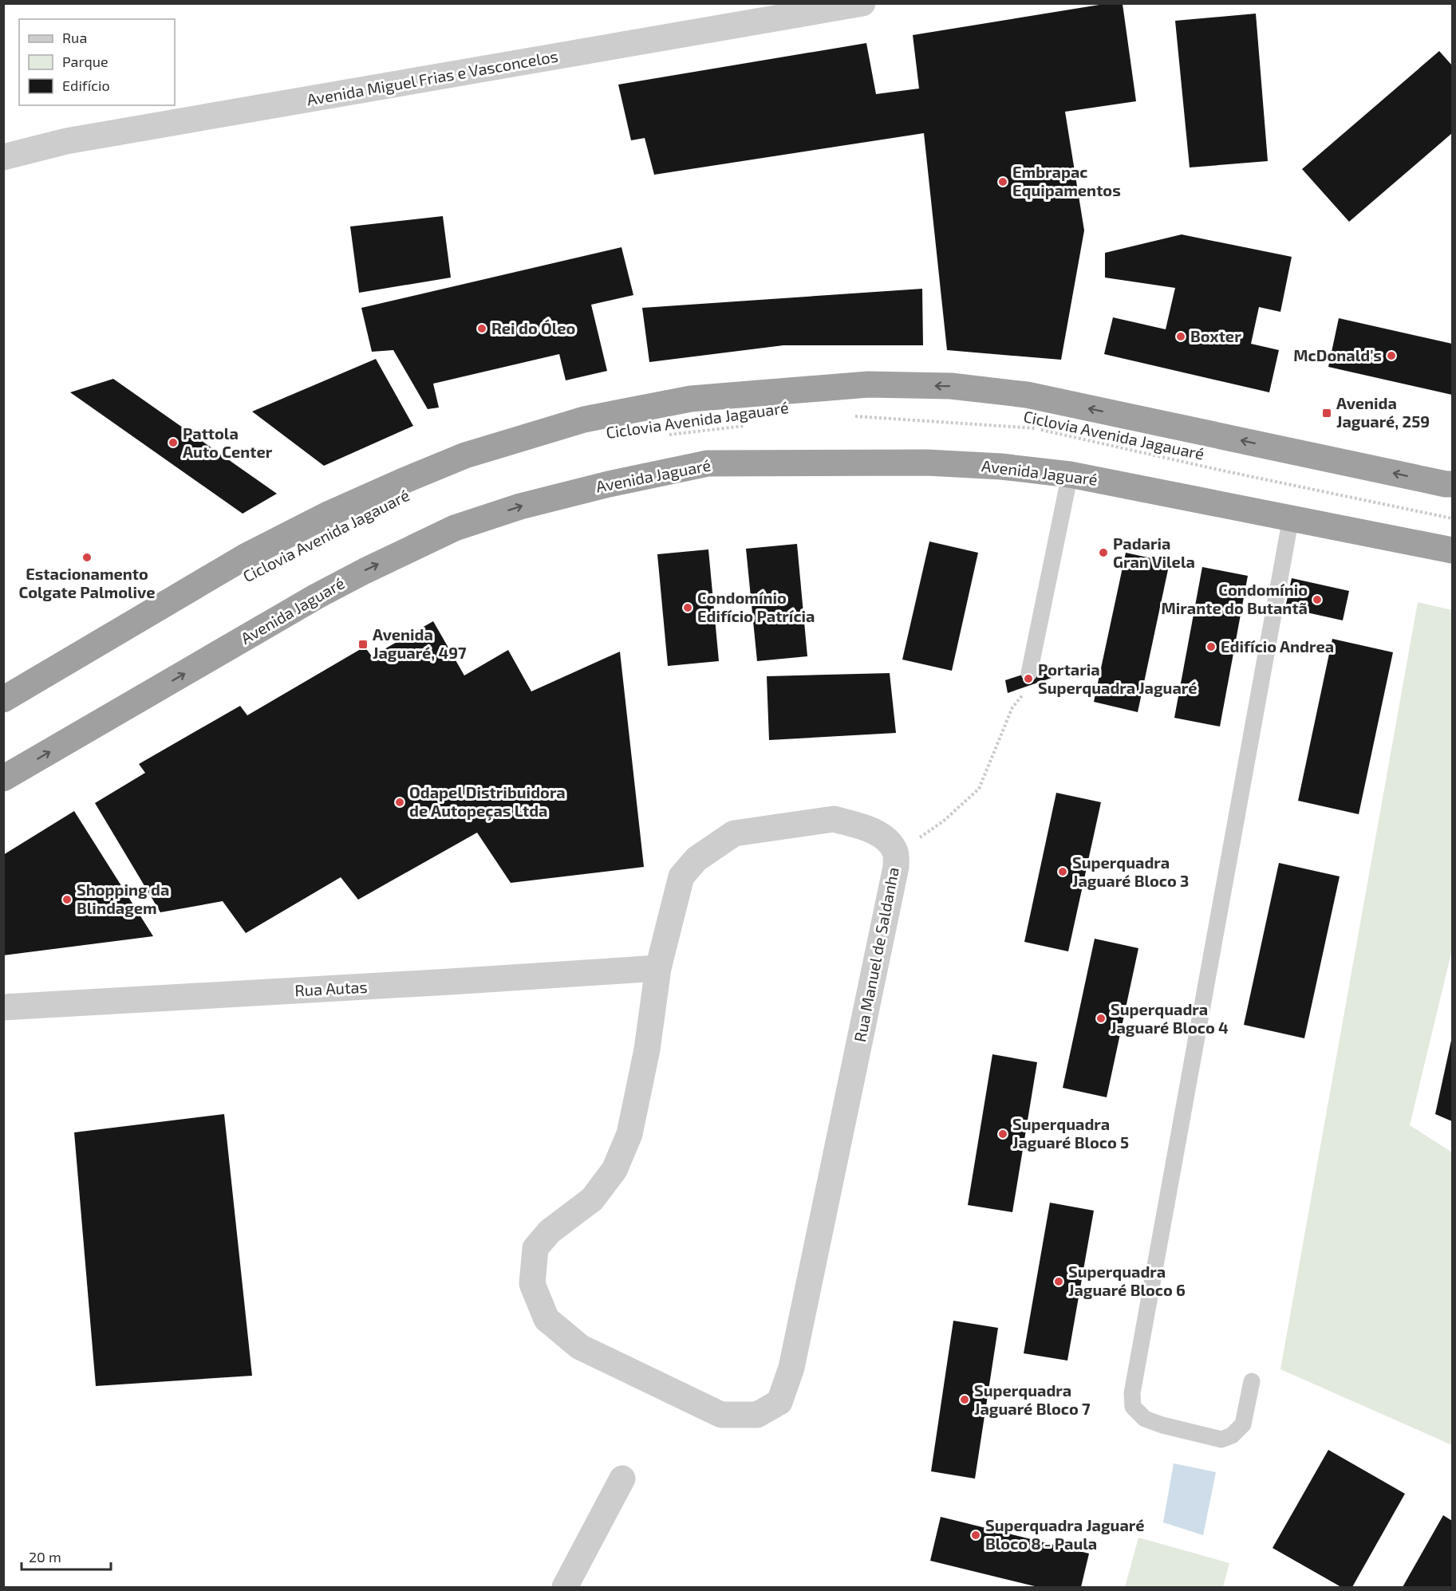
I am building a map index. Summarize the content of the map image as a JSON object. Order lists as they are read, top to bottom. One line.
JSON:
{"streets":{"highway":["Avenida Jaguaré"],"street":["Avenida Miguel Frias e Vasconcelos","Rua Manuel de Saldanha","Rua Autas"],"path":["Ciclovia Avenida Jagauaré"]},"crossings":[["Rua Manuel de Saldanha","Rua Autas"]],"places":{"other":["Embrapac Equipamentos","Rei do Óleo","Boxter","McDonald's","Pattola Auto Center","Padaria Gran Vilela","Estacionamento Colgate Palmolive","Condomínio Mirante do Butantã","Condomínio Edifício Patrícia","Edifício Andrea","Portaria Superquadra Jaguaré","Odapel Distribuidora de Autopeças Ltda","Superquadra Jaguaré Bloco 3","Shopping da Blindagem","Superquadra Jaguaré Bloco 4","Superquadra Jaguaré Bloco 5","Superquadra Jaguaré Bloco 6","Superquadra Jaguaré Bloco 7","Superquadra Jaguaré Bloco 8 - Paula"],"transit":["Avenida Jaguaré, 259","Avenida Jaguaré, 497"]},"legend":["Rua","Parque","Edifício"],"scale_bar":"20 m"}
